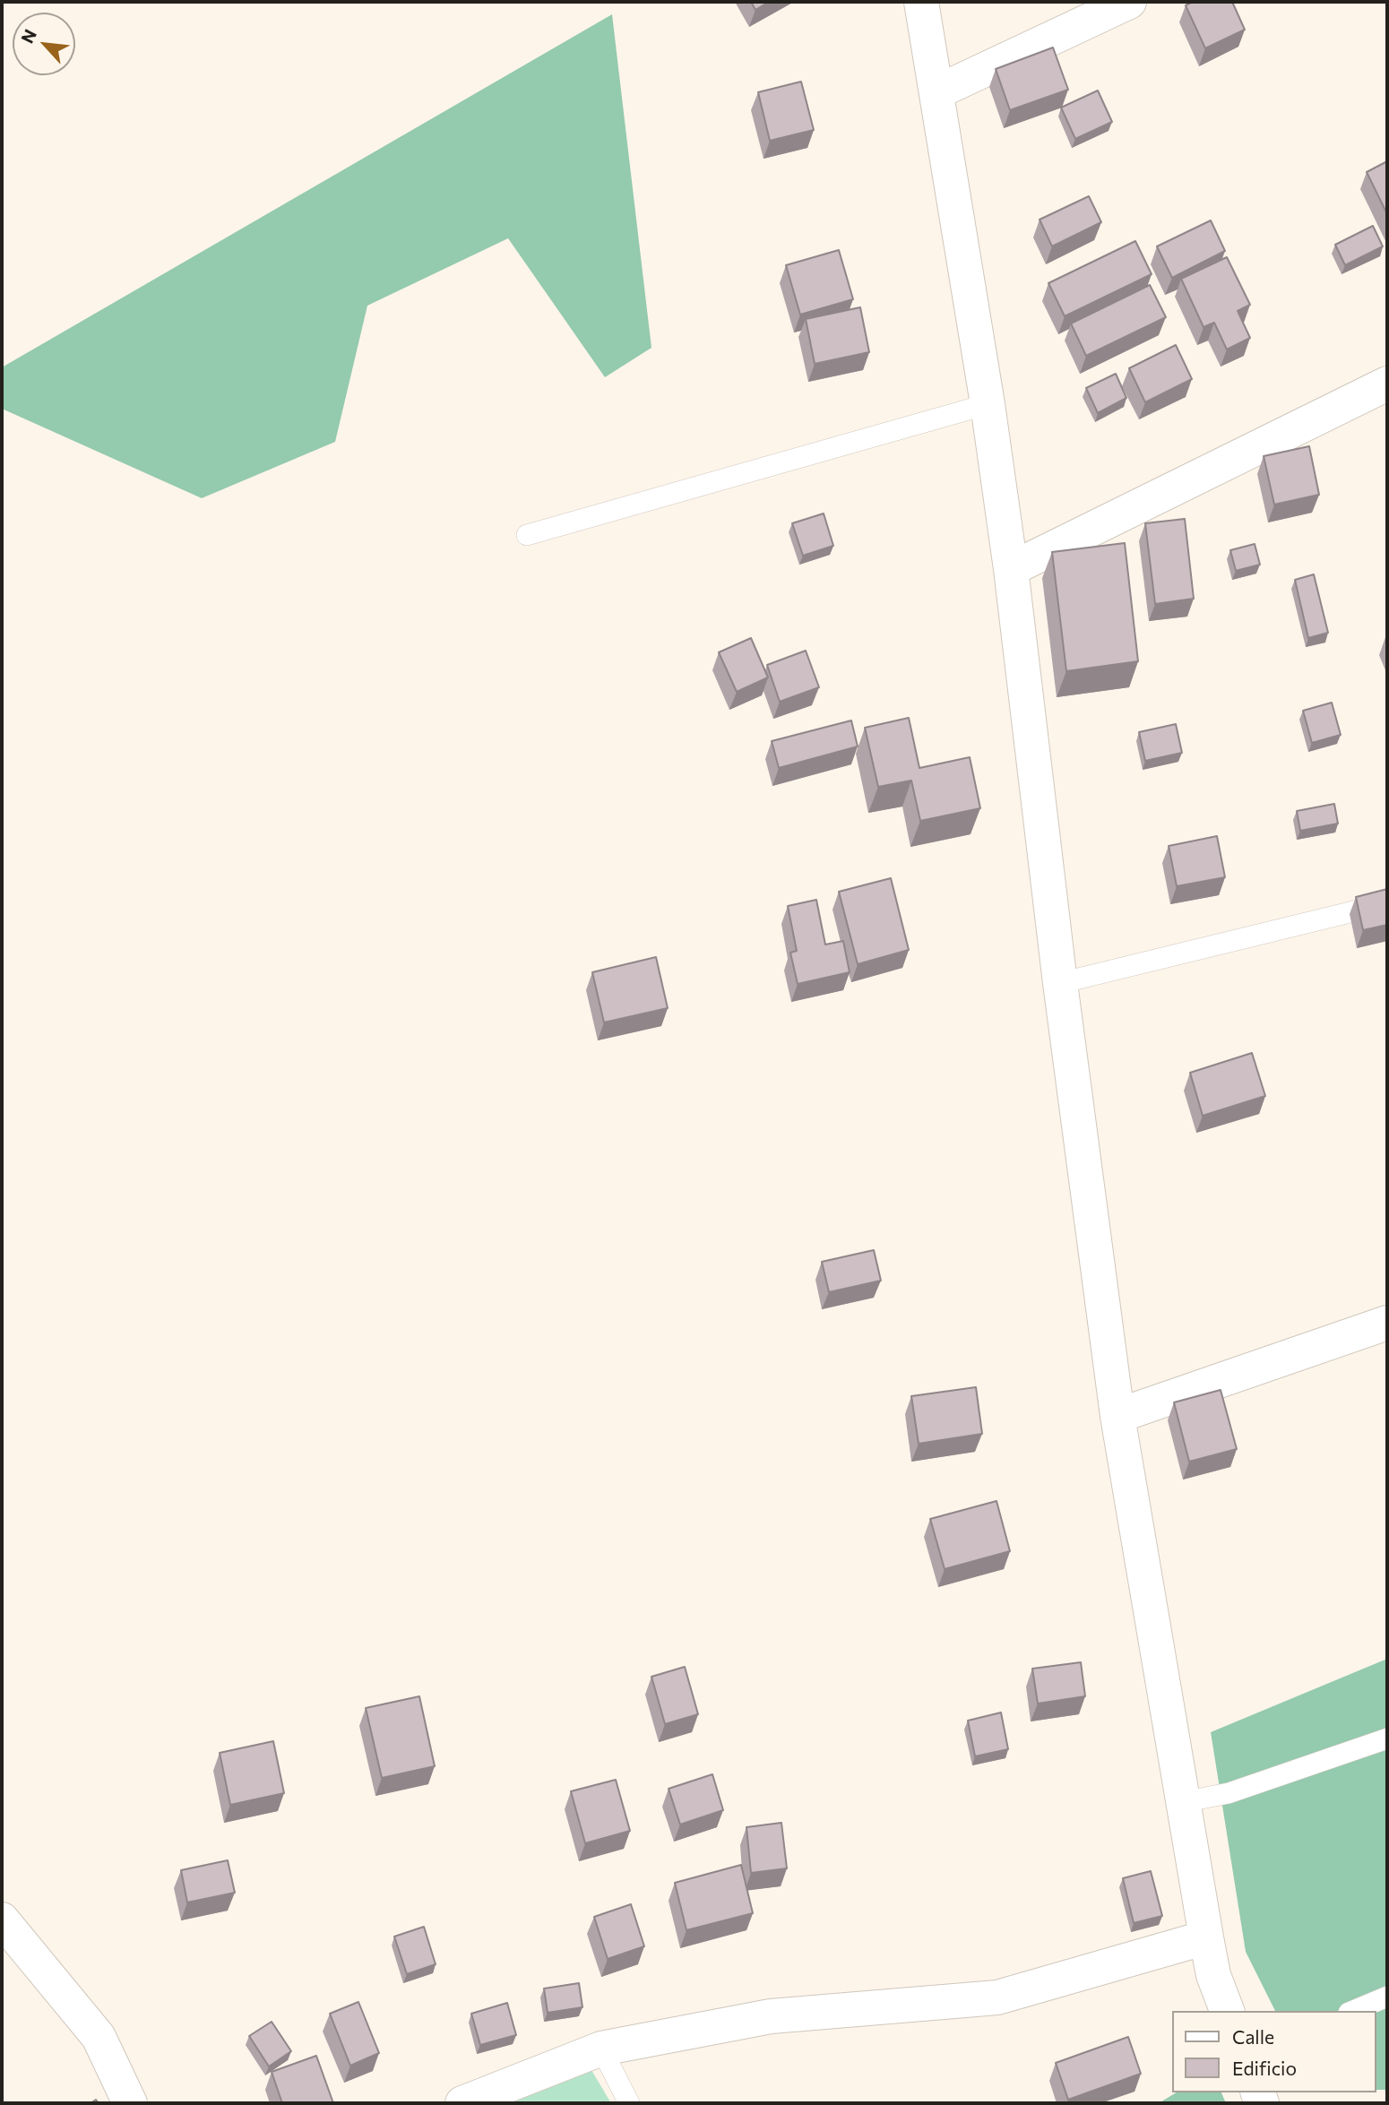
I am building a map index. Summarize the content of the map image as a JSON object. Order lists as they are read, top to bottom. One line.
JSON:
{"legend":["Calle","Edificio"],"north":"top left"}
